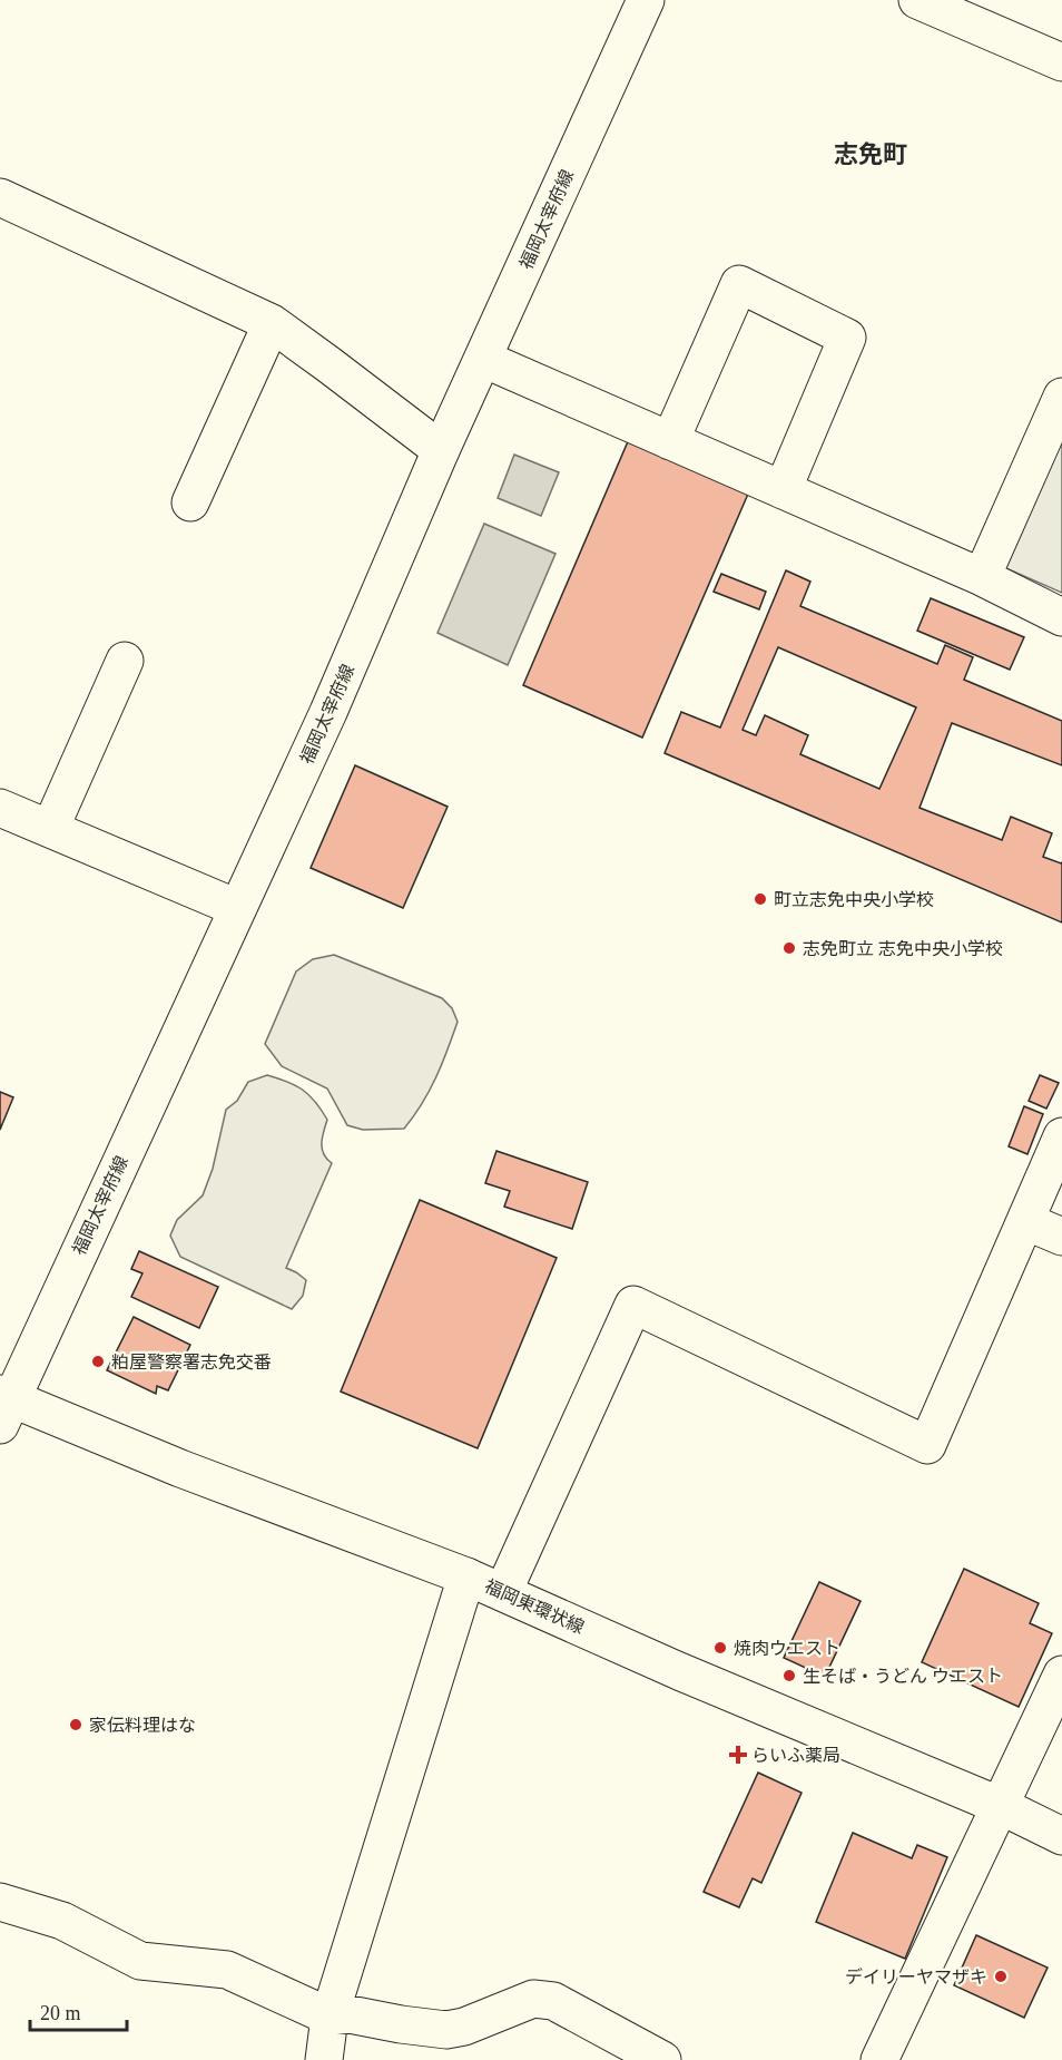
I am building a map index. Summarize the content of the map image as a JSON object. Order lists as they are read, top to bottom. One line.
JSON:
{"streets":{"street":["福岡太宰府線","福岡東環状線"]},"crossings":[["福岡太宰府線","福岡東環状線"]],"districts":["志免町"],"places":{"other":["町立志免中央小学校","志免町立 志免中央小学校","粕屋警察署志免交番","焼肉ウエスト","生そば・うどん ウエスト","家伝料理はな","デイリーヤマザキ"],"health":["らいふ薬局"]},"scale_bar":"20 m"}
